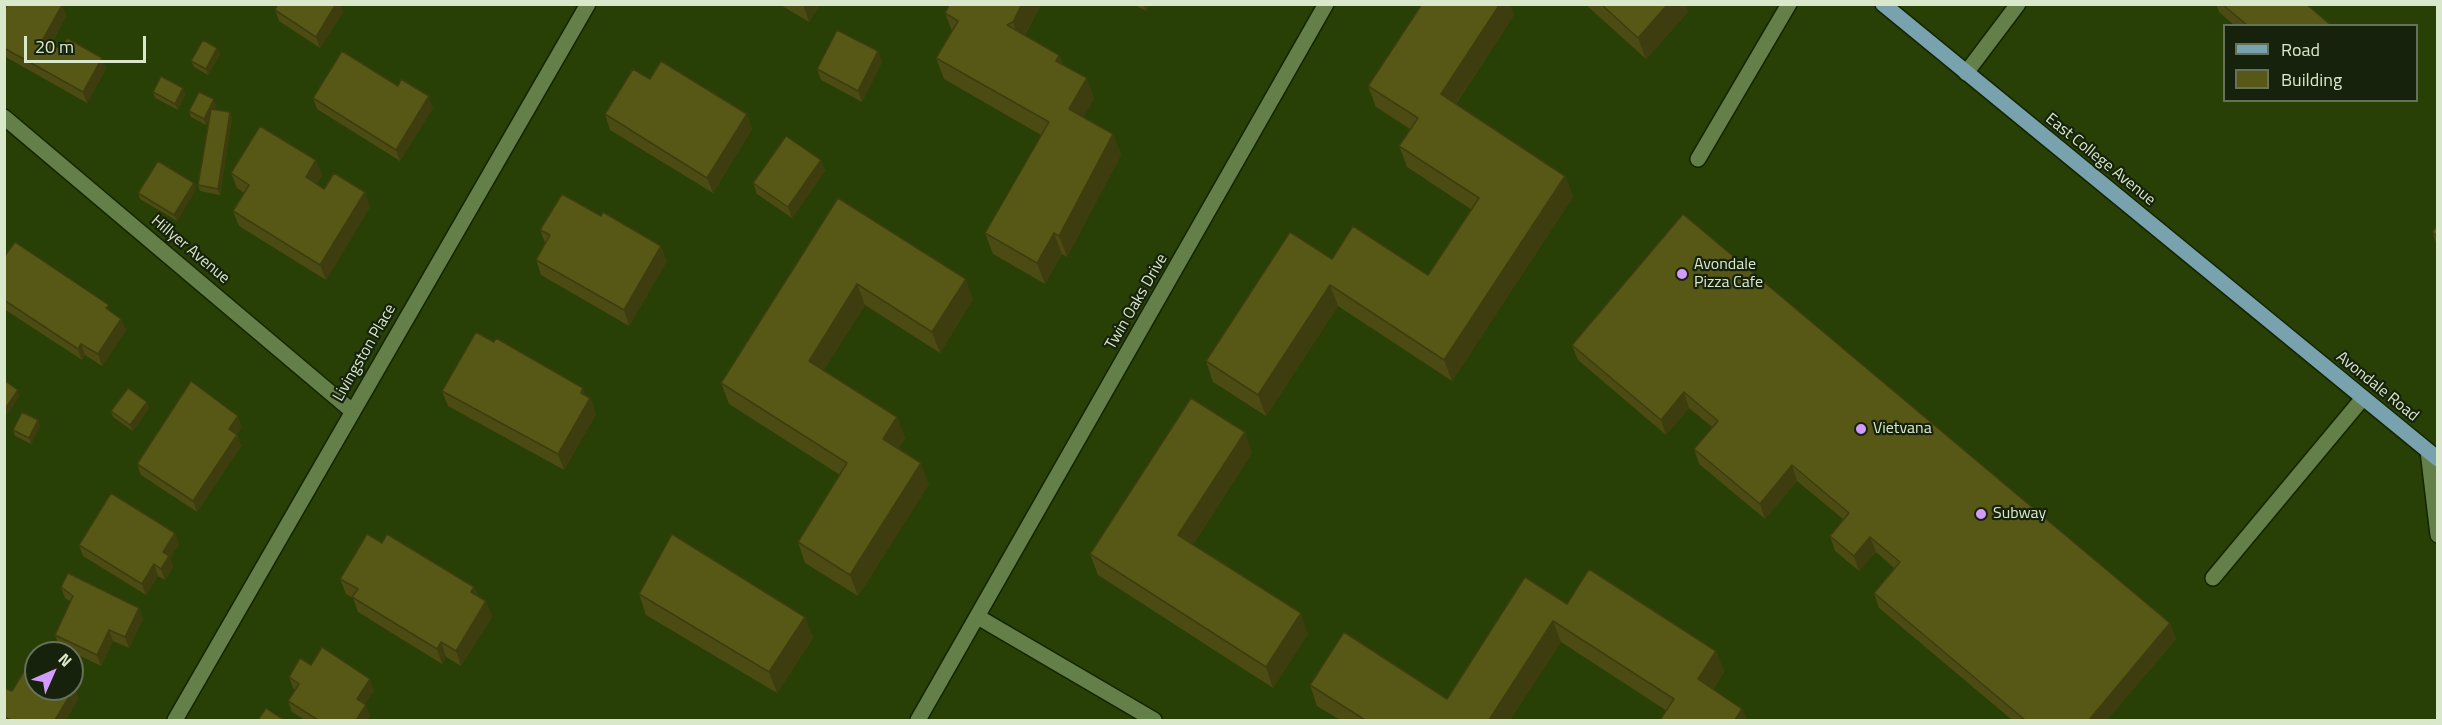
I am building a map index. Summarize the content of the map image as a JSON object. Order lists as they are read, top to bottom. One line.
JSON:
{"streets":{"main road":["East College Avenue","Avondale Road"],"street":["Hillyer Avenue","Twin Oaks Drive","Livingston Place"]},"crossings":[["East College Avenue","Avondale Road"],["Hillyer Avenue","Livingston Place"]],"places":["Avondale Pizza Cafe","Vietvana","Subway"],"legend":["Road","Building"],"scale_bar":"20 m","north":"top right"}
